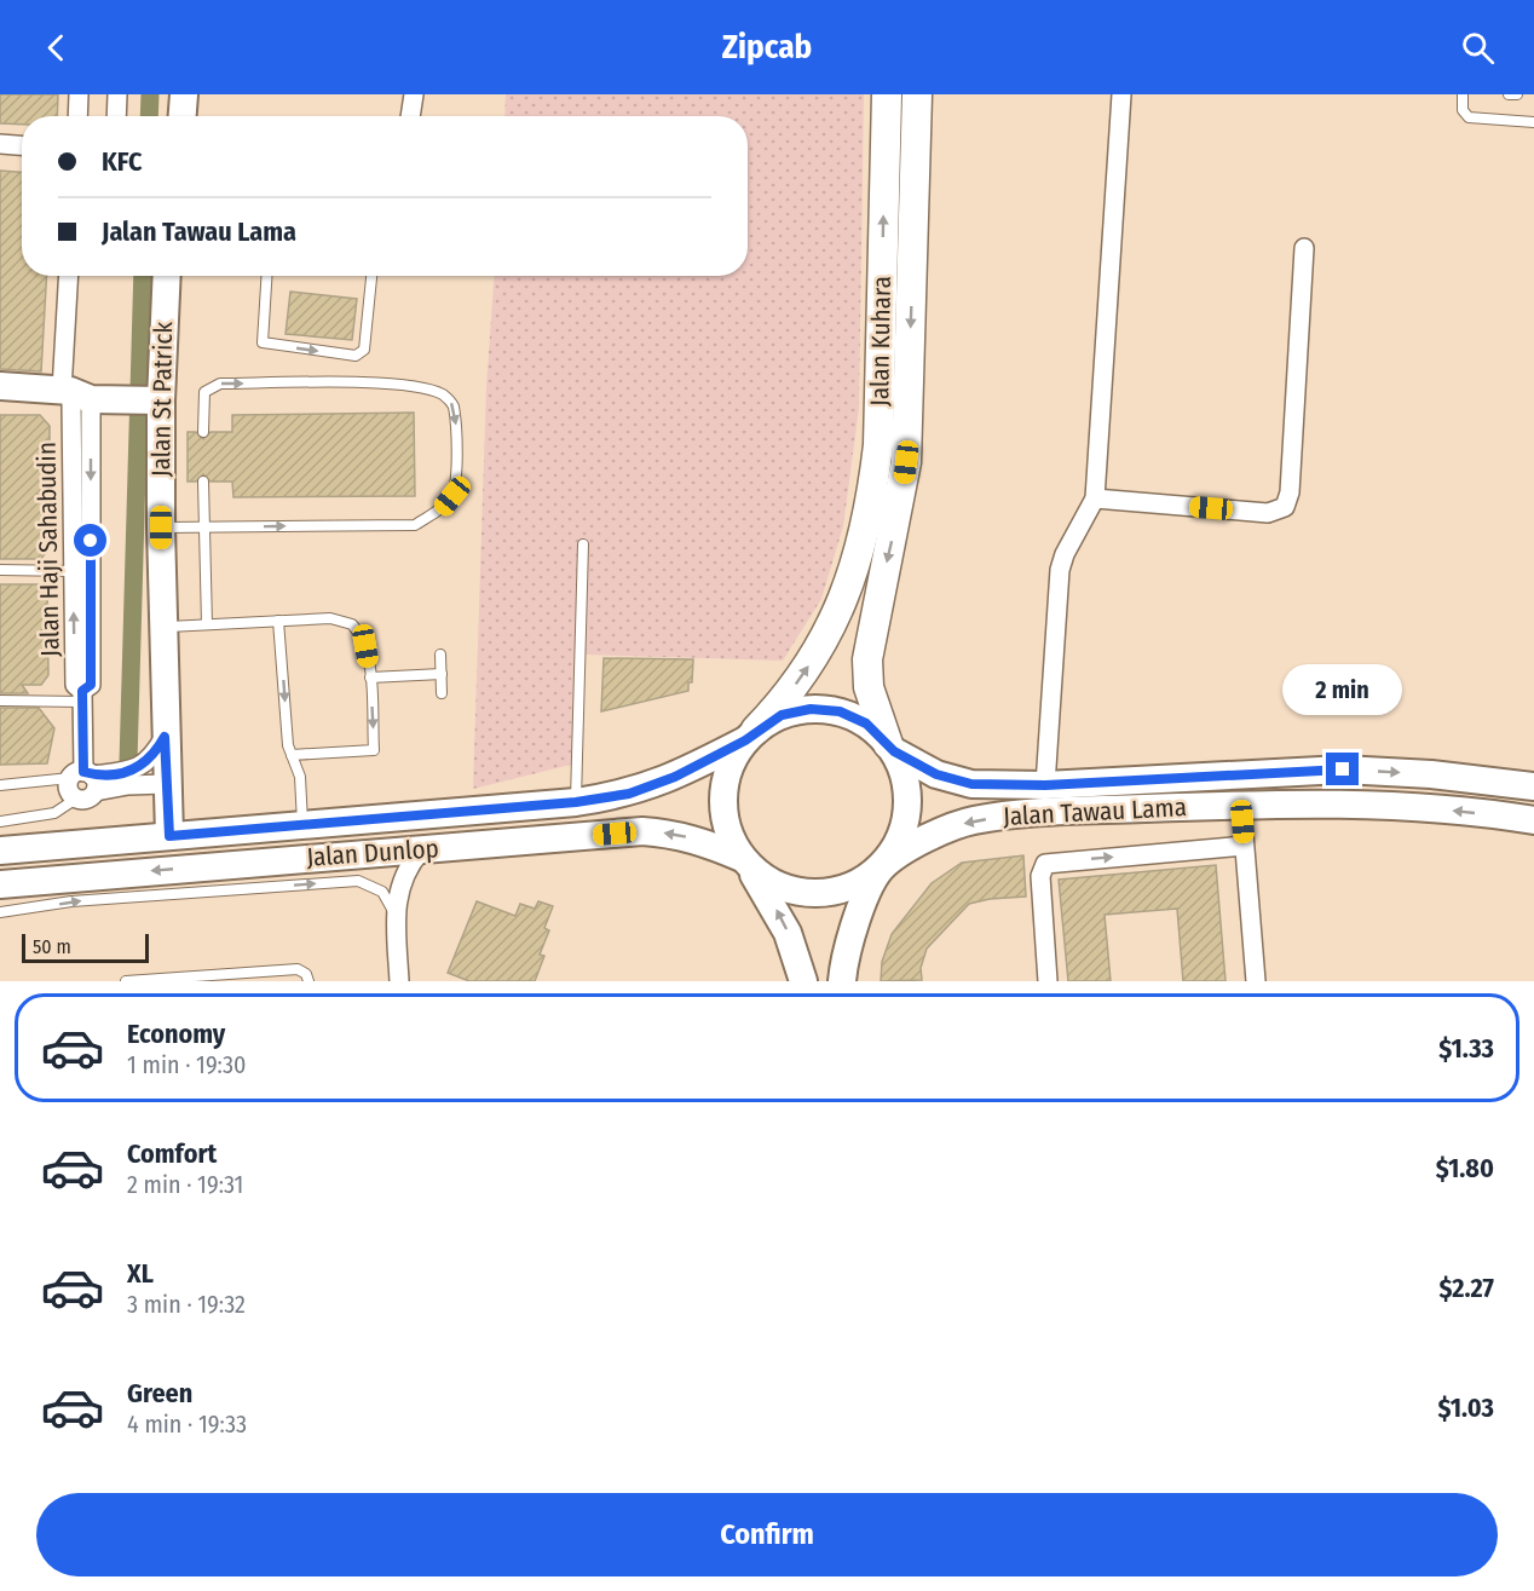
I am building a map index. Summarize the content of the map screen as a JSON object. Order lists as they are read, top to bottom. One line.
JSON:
{"streets":{"main road":["Jalan Kuhara","Jalan St Patrick","Jalan Tawau Lama","Jalan Dunlop"],"street":["Jalan Haji Sahabudin"]},"crossings":[["Jalan Kuhara","Jalan Tawau Lama"],["Jalan Kuhara","Jalan Dunlop"],["Jalan St Patrick","Jalan Dunlop"],["Jalan Tawau Lama","Jalan Dunlop"]],"scale_bar":"50 m","page":{"header":"Zipcab","banner":["KFC","Jalan Tawau Lama"],"bubble":"2 min","scale":"50 m","list":[{"name":"Economy","note":"1 min · 19:30","value":"$1.33"},{"name":"Comfort","note":"2 min · 19:31","value":"$1.80"},{"name":"XL","note":"3 min · 19:32","value":"$2.27"},{"name":"Green","note":"4 min · 19:33","value":"$1.03"}],"buttons":"Confirm"}}
